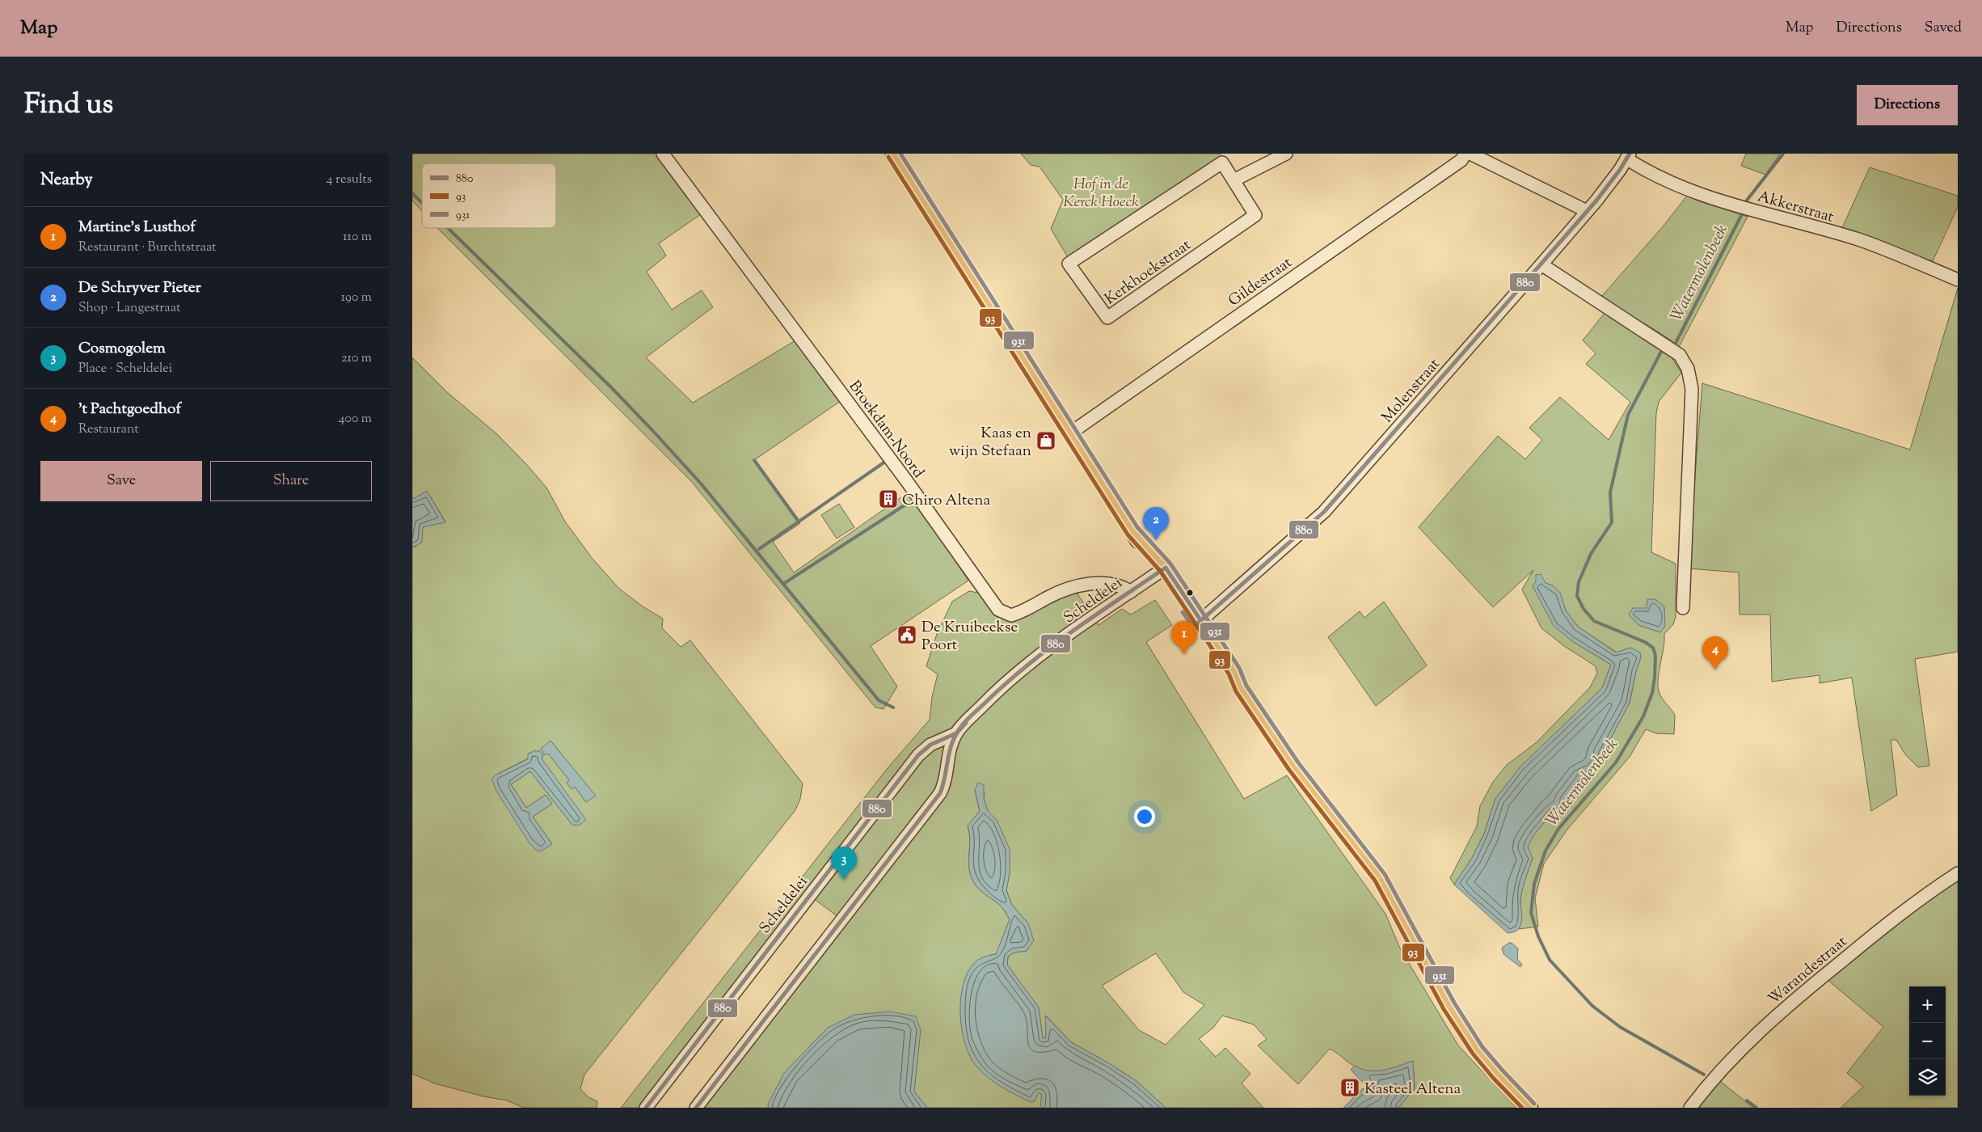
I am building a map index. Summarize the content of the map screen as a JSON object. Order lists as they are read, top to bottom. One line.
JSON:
{"streets":{"street":["Akkerstraat","Kerkhoekstraat","Gildestraat","Molenstraat","Broekdam-Noord","Scheldelei","Warandestraat"]},"crossings":[["Akkerstraat","Molenstraat"],["Broekdam-Noord","Scheldelei"]],"water":["Watermolenbeek"],"parks":["Hof in de Kerck Hoeck"],"places":{"shop":["Kaas en wijn Stefaan"],"building":["Chiro Altena","Kasteel Altena"],"public building":["De Kruibeekse Poort"]},"lines":["transit line 880","transit line 931","transit line 93"],"legend":["880","93","931"],"page":{"header":"Map","nav":["Map","Directions","Saved"],"title":"Find us","buttons":["Directions",["Save","Share"]],"heading":["Nearby","4 results"],"list":[{"mark":"1","name":"Martine's Lusthof","note":"Restaurant · Burchtstraat","value":"110 m"},{"mark":"2","name":"De Schryver Pieter","note":"Shop · Langestraat","value":"190 m"},{"mark":"3","name":"Cosmogolem","note":"Place · Scheldelei","value":"210 m"},{"mark":"4","name":"'t Pachtgoedhof","note":"Restaurant","value":"400 m"}],"pins":["2","1","4","3"],"map_buttons":["+","−"]}}
